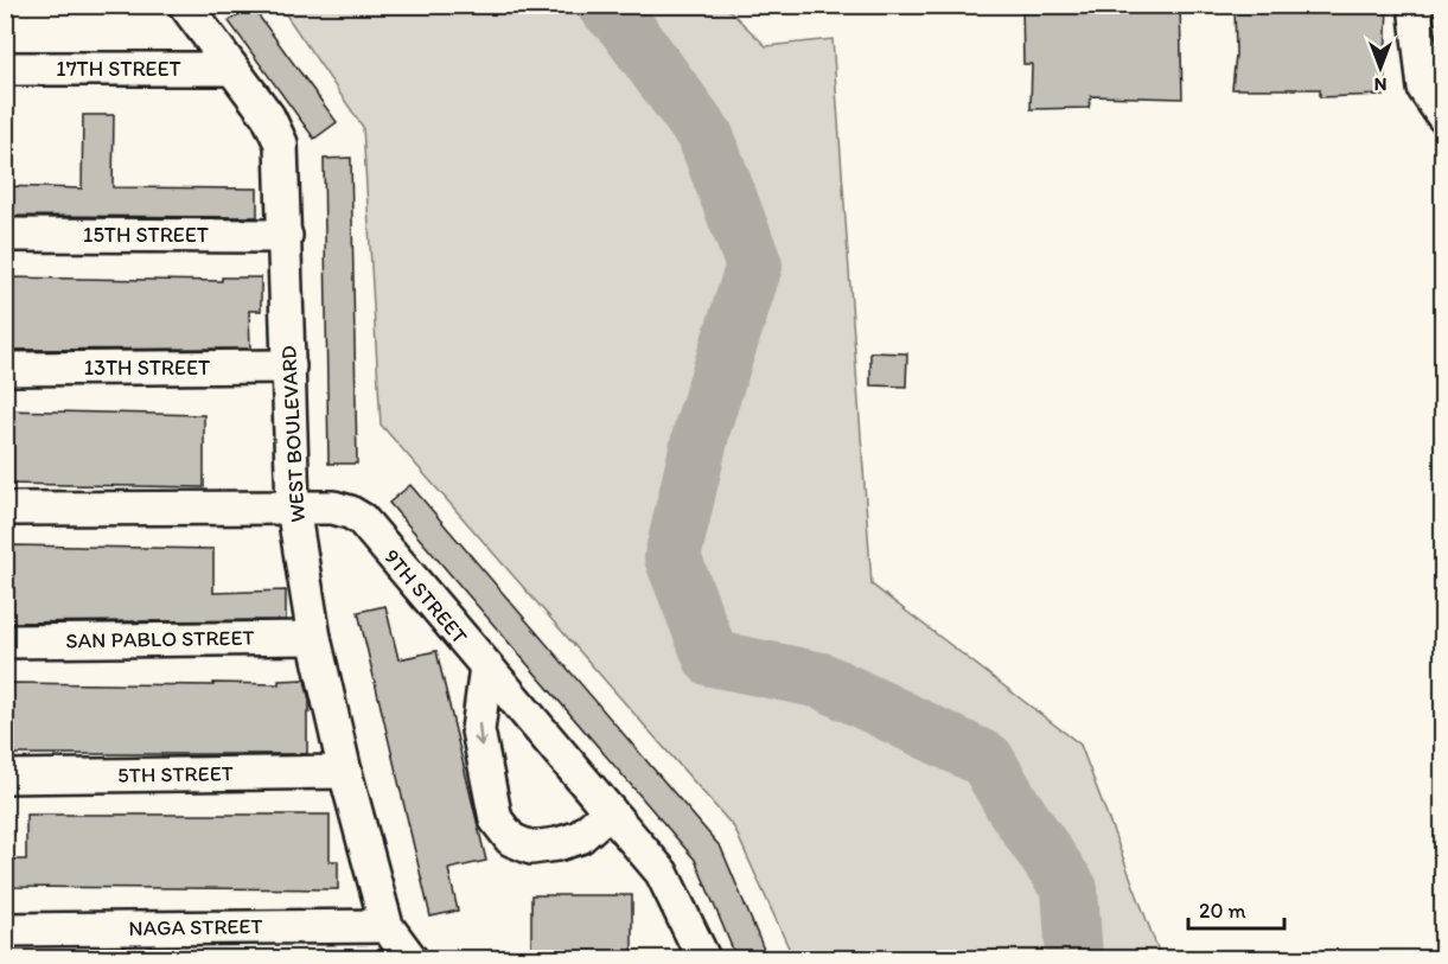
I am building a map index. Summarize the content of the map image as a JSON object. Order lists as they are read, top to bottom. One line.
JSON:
{"streets":{"street":["17TH STREET","15TH STREET","13TH STREET","WEST BOULEVARD","9TH STREET","SAN PABLO STREET","5TH STREET","NAGA STREET"]},"crossings":[["17TH STREET","WEST BOULEVARD"],["15TH STREET","WEST BOULEVARD"],["13TH STREET","WEST BOULEVARD"],["WEST BOULEVARD","9TH STREET"],["WEST BOULEVARD","SAN PABLO STREET"],["WEST BOULEVARD","5TH STREET"],["WEST BOULEVARD","NAGA STREET"]],"scale_bar":"20 m","north":"bottom"}
